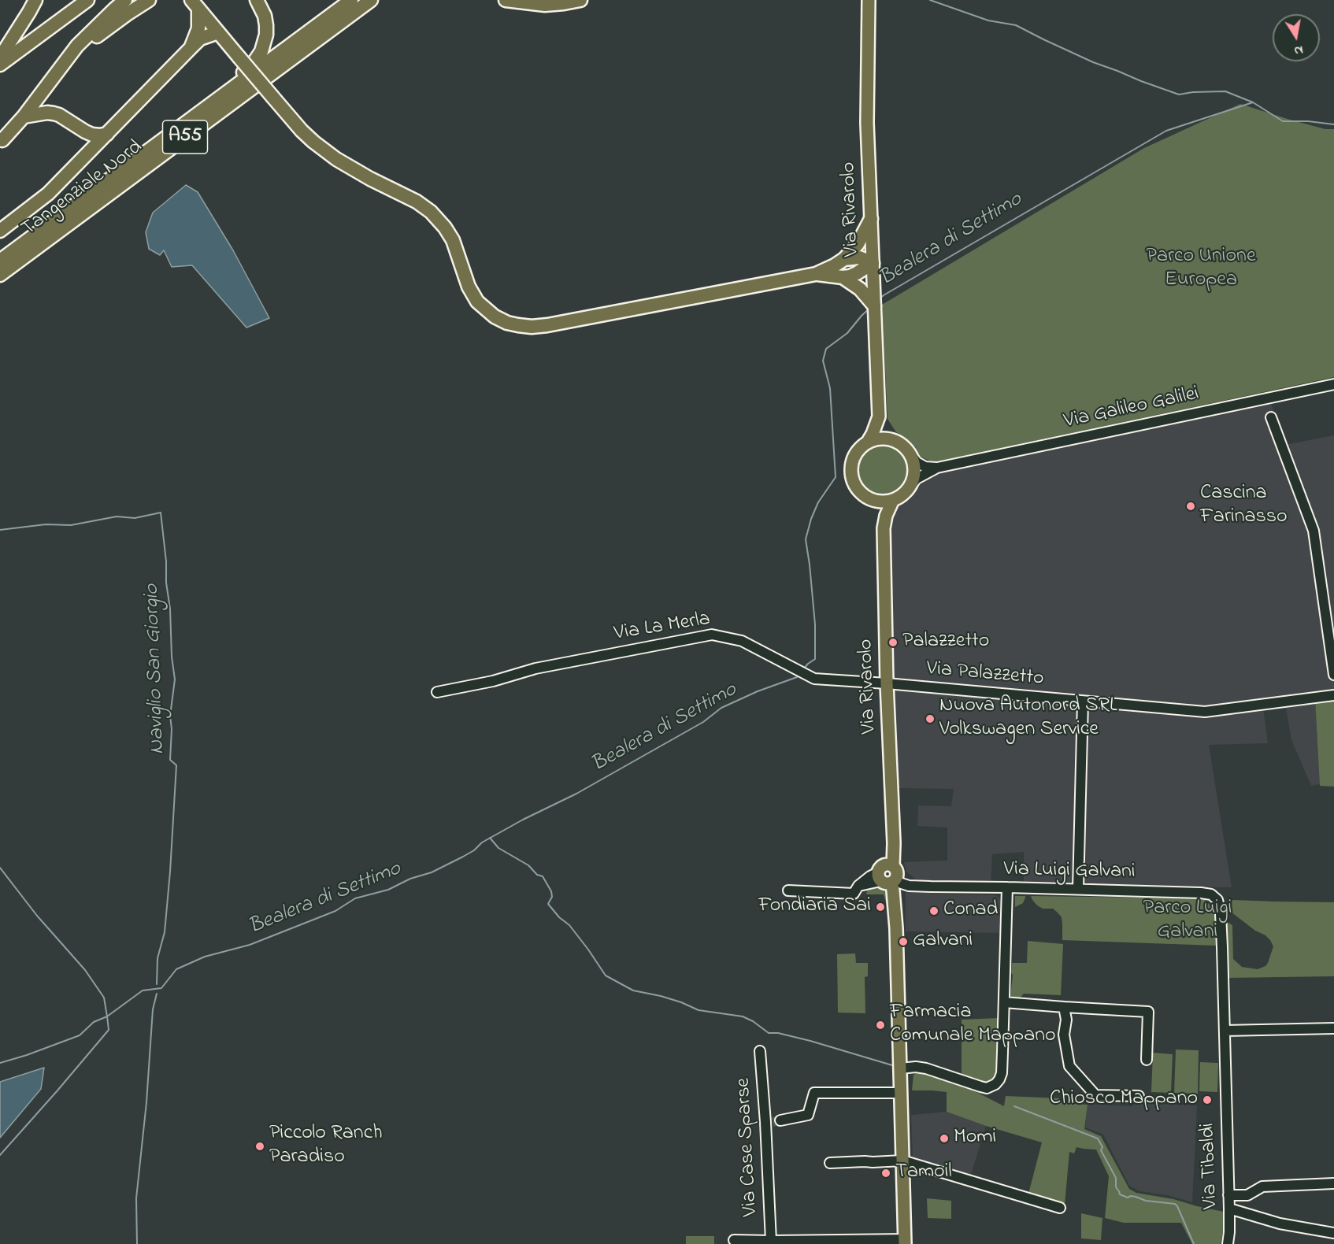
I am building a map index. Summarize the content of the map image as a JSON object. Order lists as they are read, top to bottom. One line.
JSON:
{"streets":{"highway":["A55","Tangenziale Nord"],"main road":["Via Rivarolo"],"street":["Via Galileo Galilei","Via La Merla","Via Palazzetto","Via Luigi Galvani","Via Case Sparse","Via Tibaldi"]},"crossings":[["Via Rivarolo","Via Galileo Galilei"],["Via Rivarolo","Via La Merla"],["Via Rivarolo","Via Palazzetto"],["Via Rivarolo","Via Luigi Galvani"],["Via La Merla","Via Palazzetto"],["Via Luigi Galvani","Via Tibaldi"]],"water":["Bealera di Settimo","Naviglio San Giorgio"],"parks":["Parco Unione Europea","Parco Luigi Galvani"],"places":["Cascina Farinasso","Palazzetto","Nuova Autonord SRL Volkswagen Service","Fondiaria Sai","Conad","Galvani","Farmacia Comunale Mappano","Chiosco Mappano","Momi","Piccolo Ranch Paradiso","Tamoil"],"north":"bottom"}
